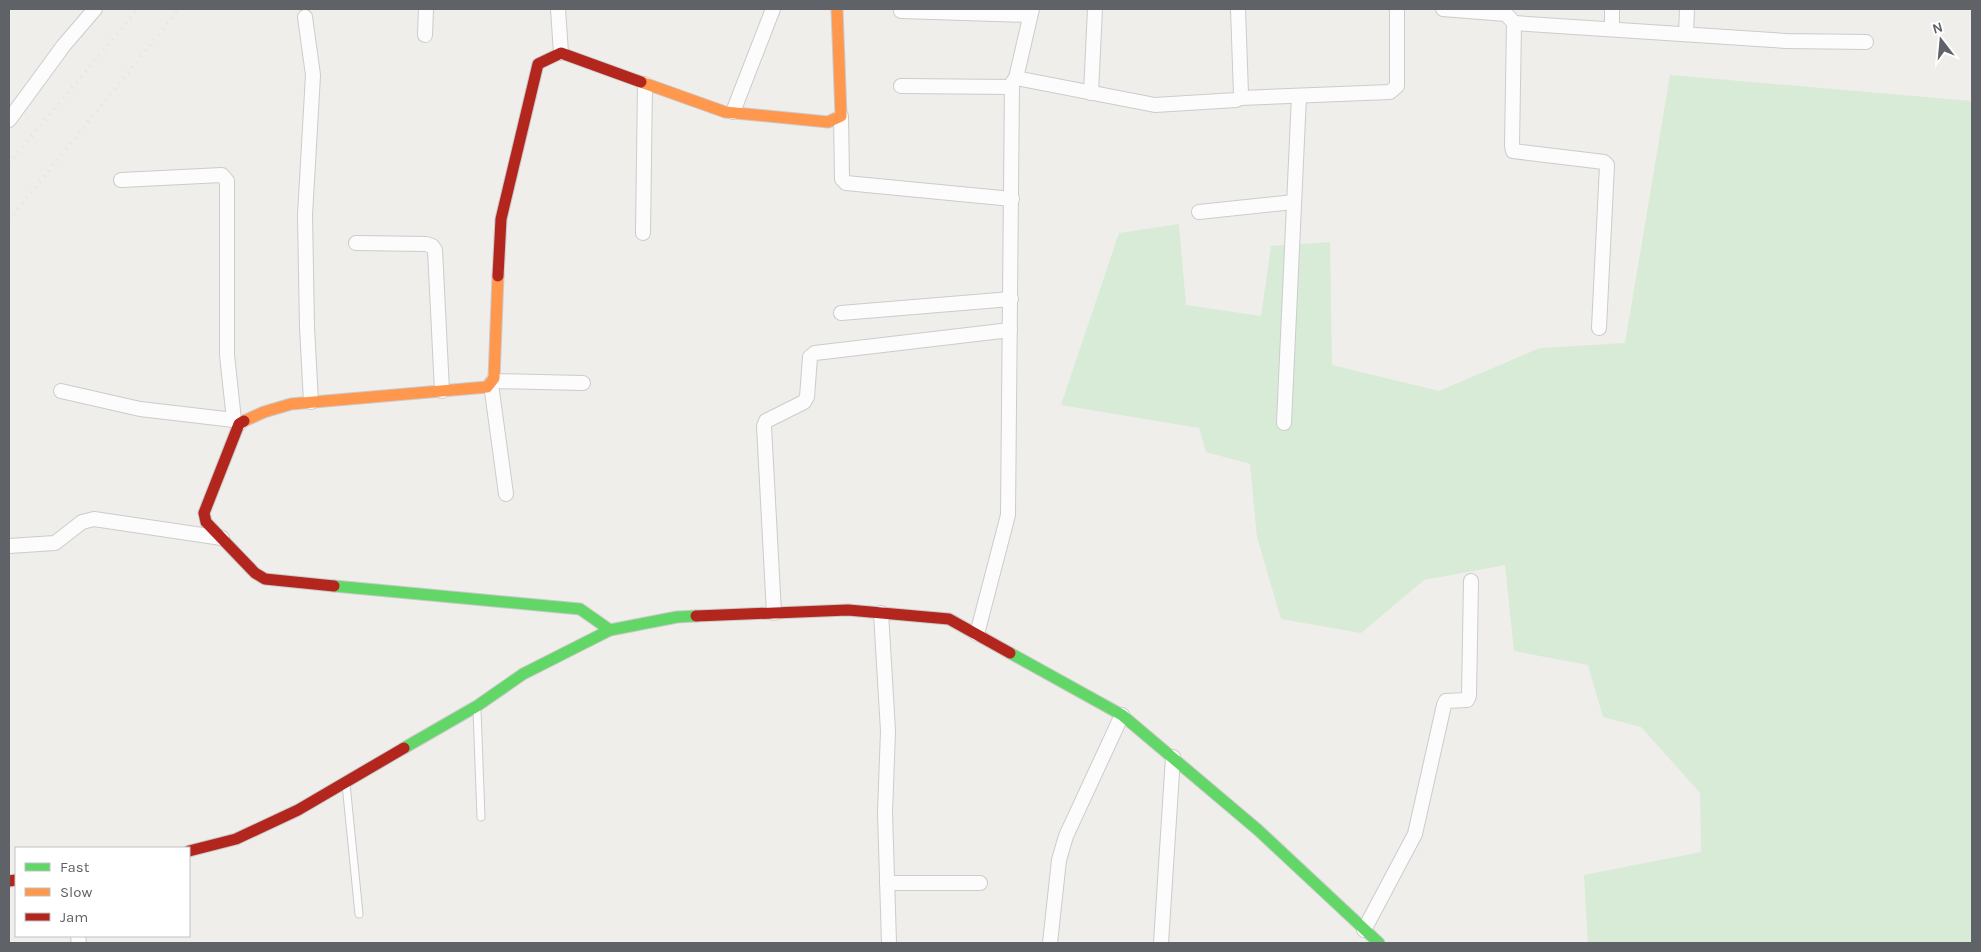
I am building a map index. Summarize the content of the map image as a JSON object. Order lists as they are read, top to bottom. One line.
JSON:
{"legend":["Fast","Slow","Jam"],"north":"top"}
